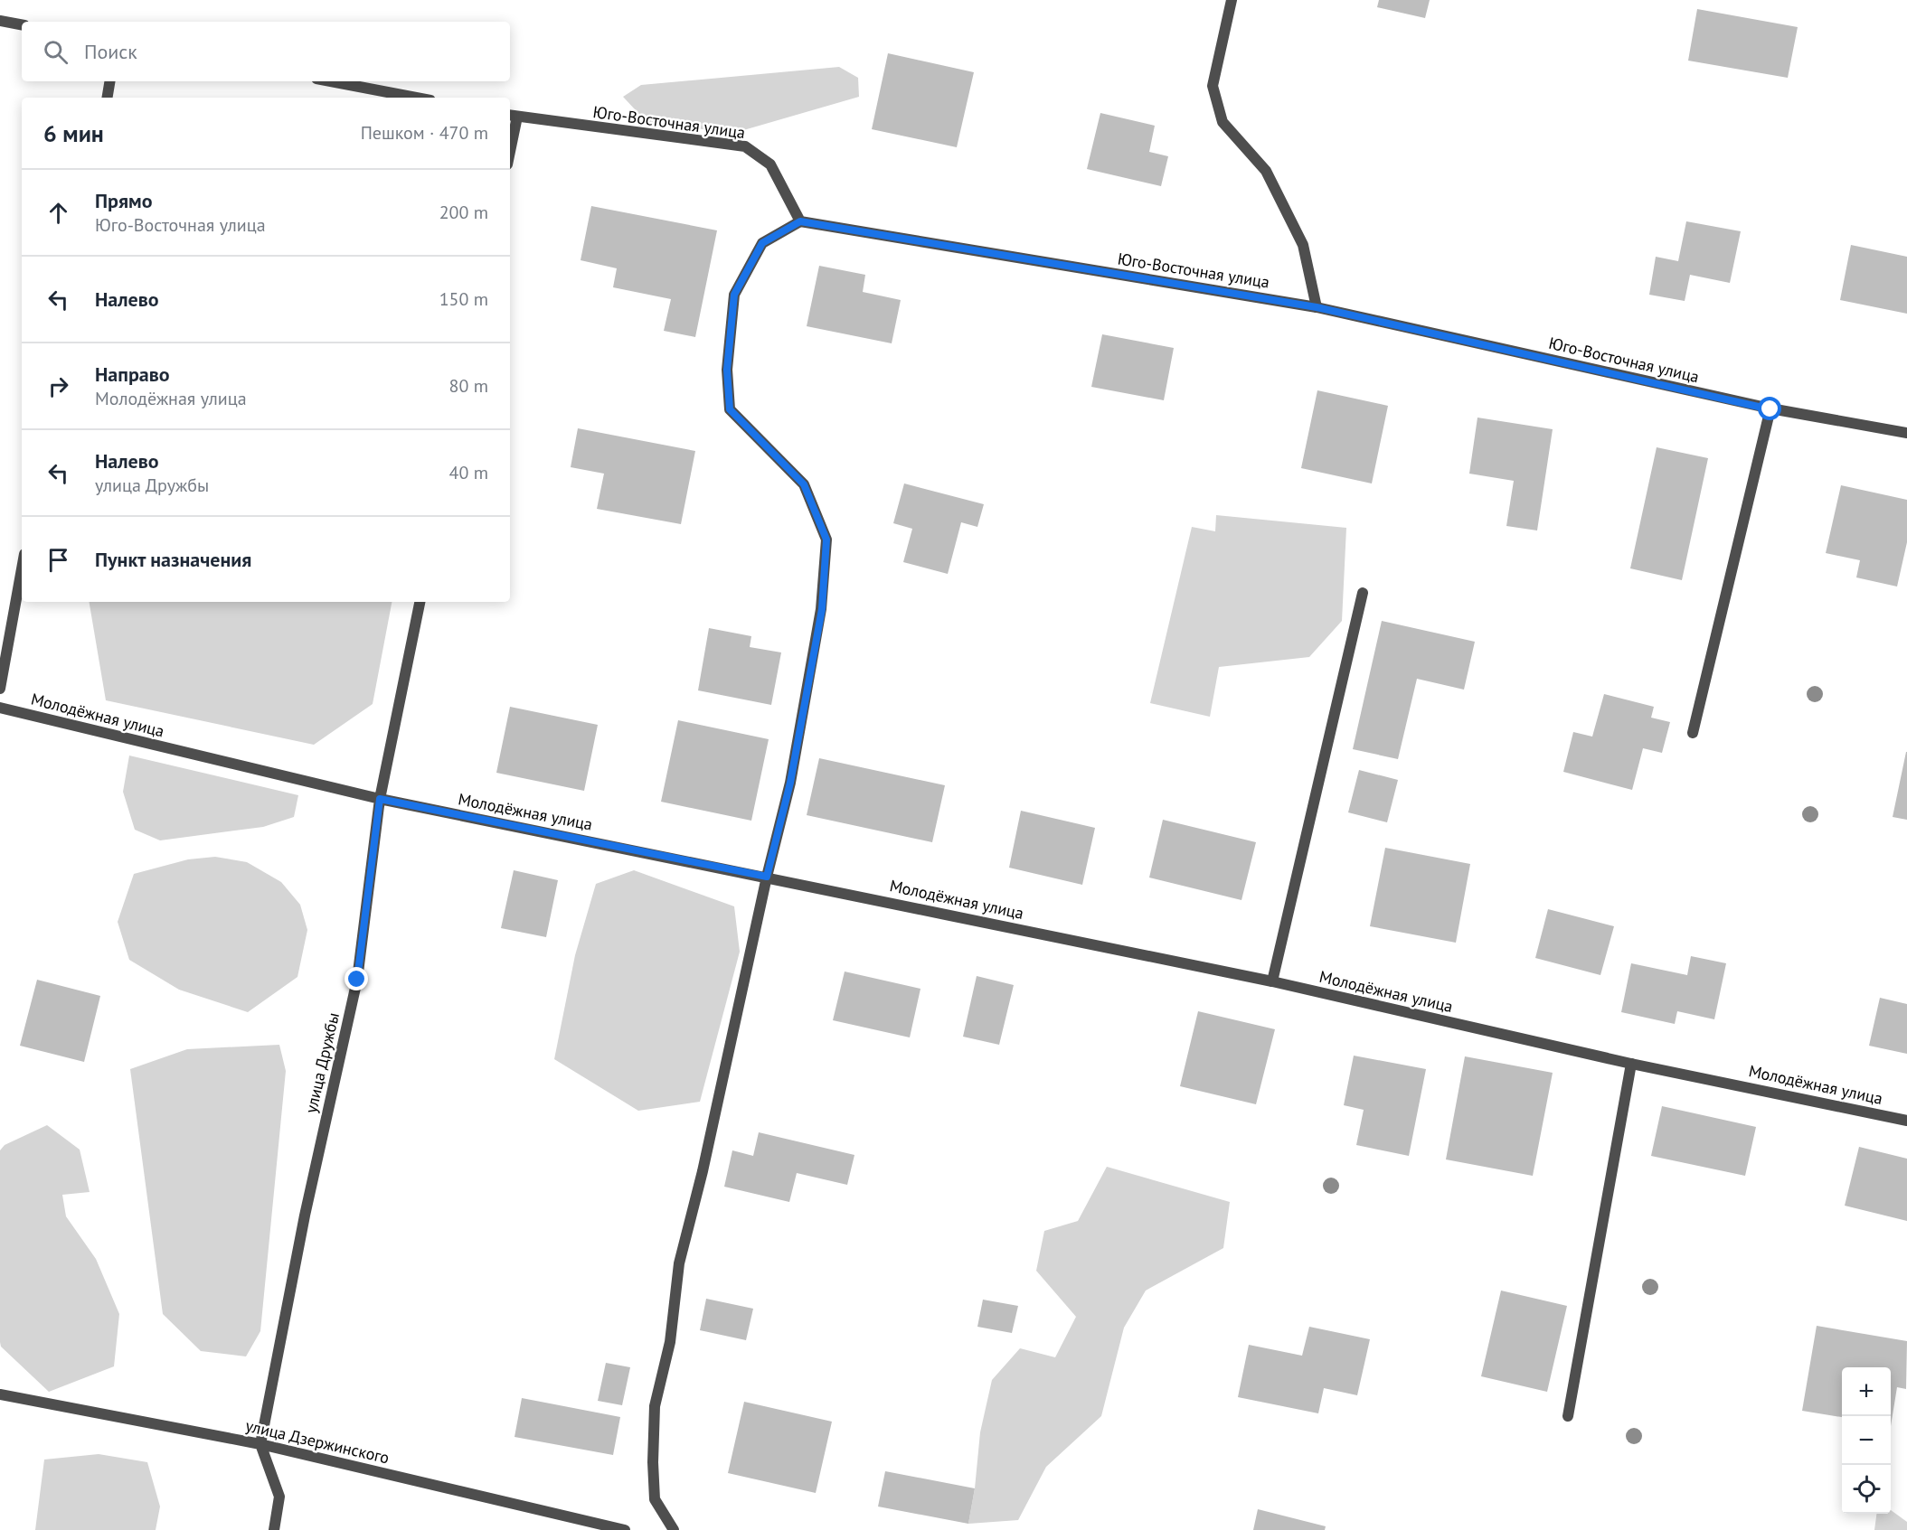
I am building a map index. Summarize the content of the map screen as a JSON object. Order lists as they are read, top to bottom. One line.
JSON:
{"streets":{"street":["Юго-Восточная улица","Молодёжная улица","улица Дружбы","улица Дзержинского"]},"crossings":[["Молодёжная улица","улица Дружбы"],["улица Дружбы","улица Дзержинского"]],"page":{"search":"Поиск","heading":["6 мин","Пешком · 470 m"],"list":[["Прямо","Юго-Восточная улица","200 m"],["Налево","150 m"],["Направо","Молодёжная улица","80 m"],["Налево","улица Дружбы","40 m"],"Пункт назначения"],"map_buttons":["+","−"]}}
